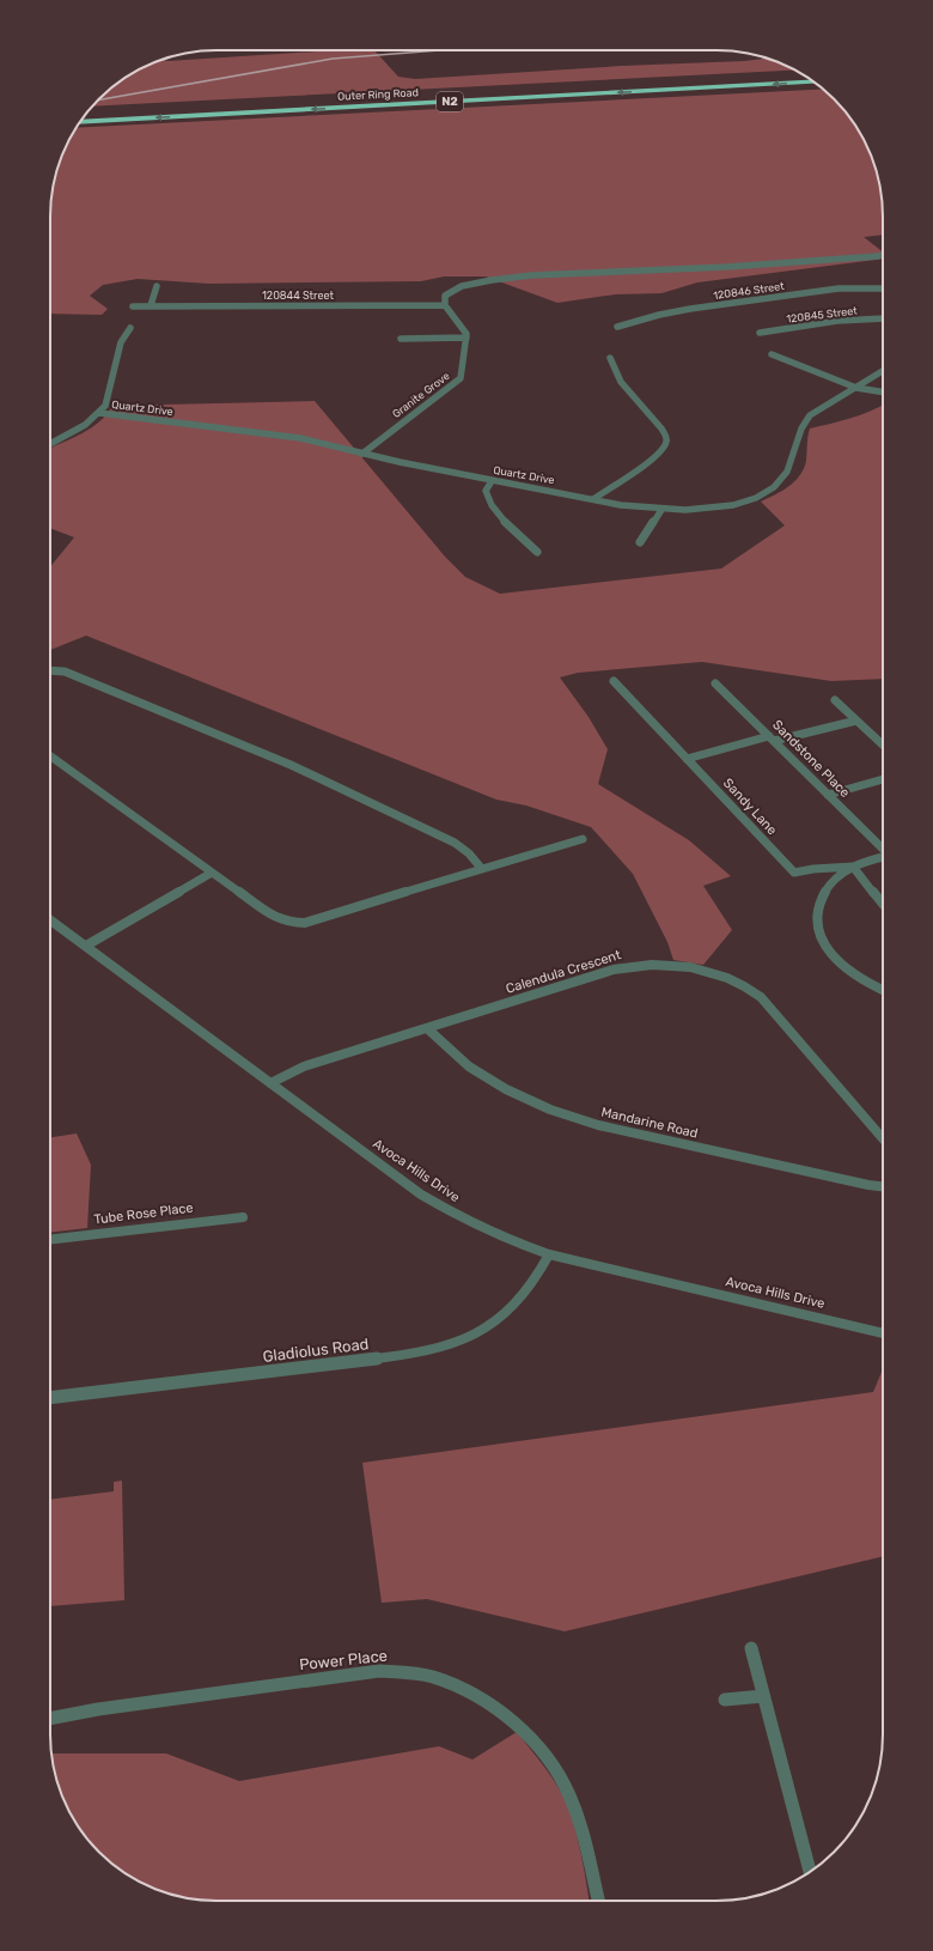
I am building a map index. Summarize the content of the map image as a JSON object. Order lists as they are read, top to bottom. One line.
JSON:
{"streets":{"highway":["Outer Ring Road","N2"],"street":["120846 Street","120844 Street","120845 Street","Granite Grove","Quartz Drive","Sandstone Place","Sandy Lane","Calendula Crescent","Mandarine Road","Avoca Hills Drive","Tube Rose Place","Gladiolus Road","Power Place"]},"crossings":[["Granite Grove","Quartz Drive"],["Calendula Crescent","Mandarine Road"],["Calendula Crescent","Avoca Hills Drive"],["Avoca Hills Drive","Gladiolus Road"]],"one_way":["Outer Ring Road"]}
